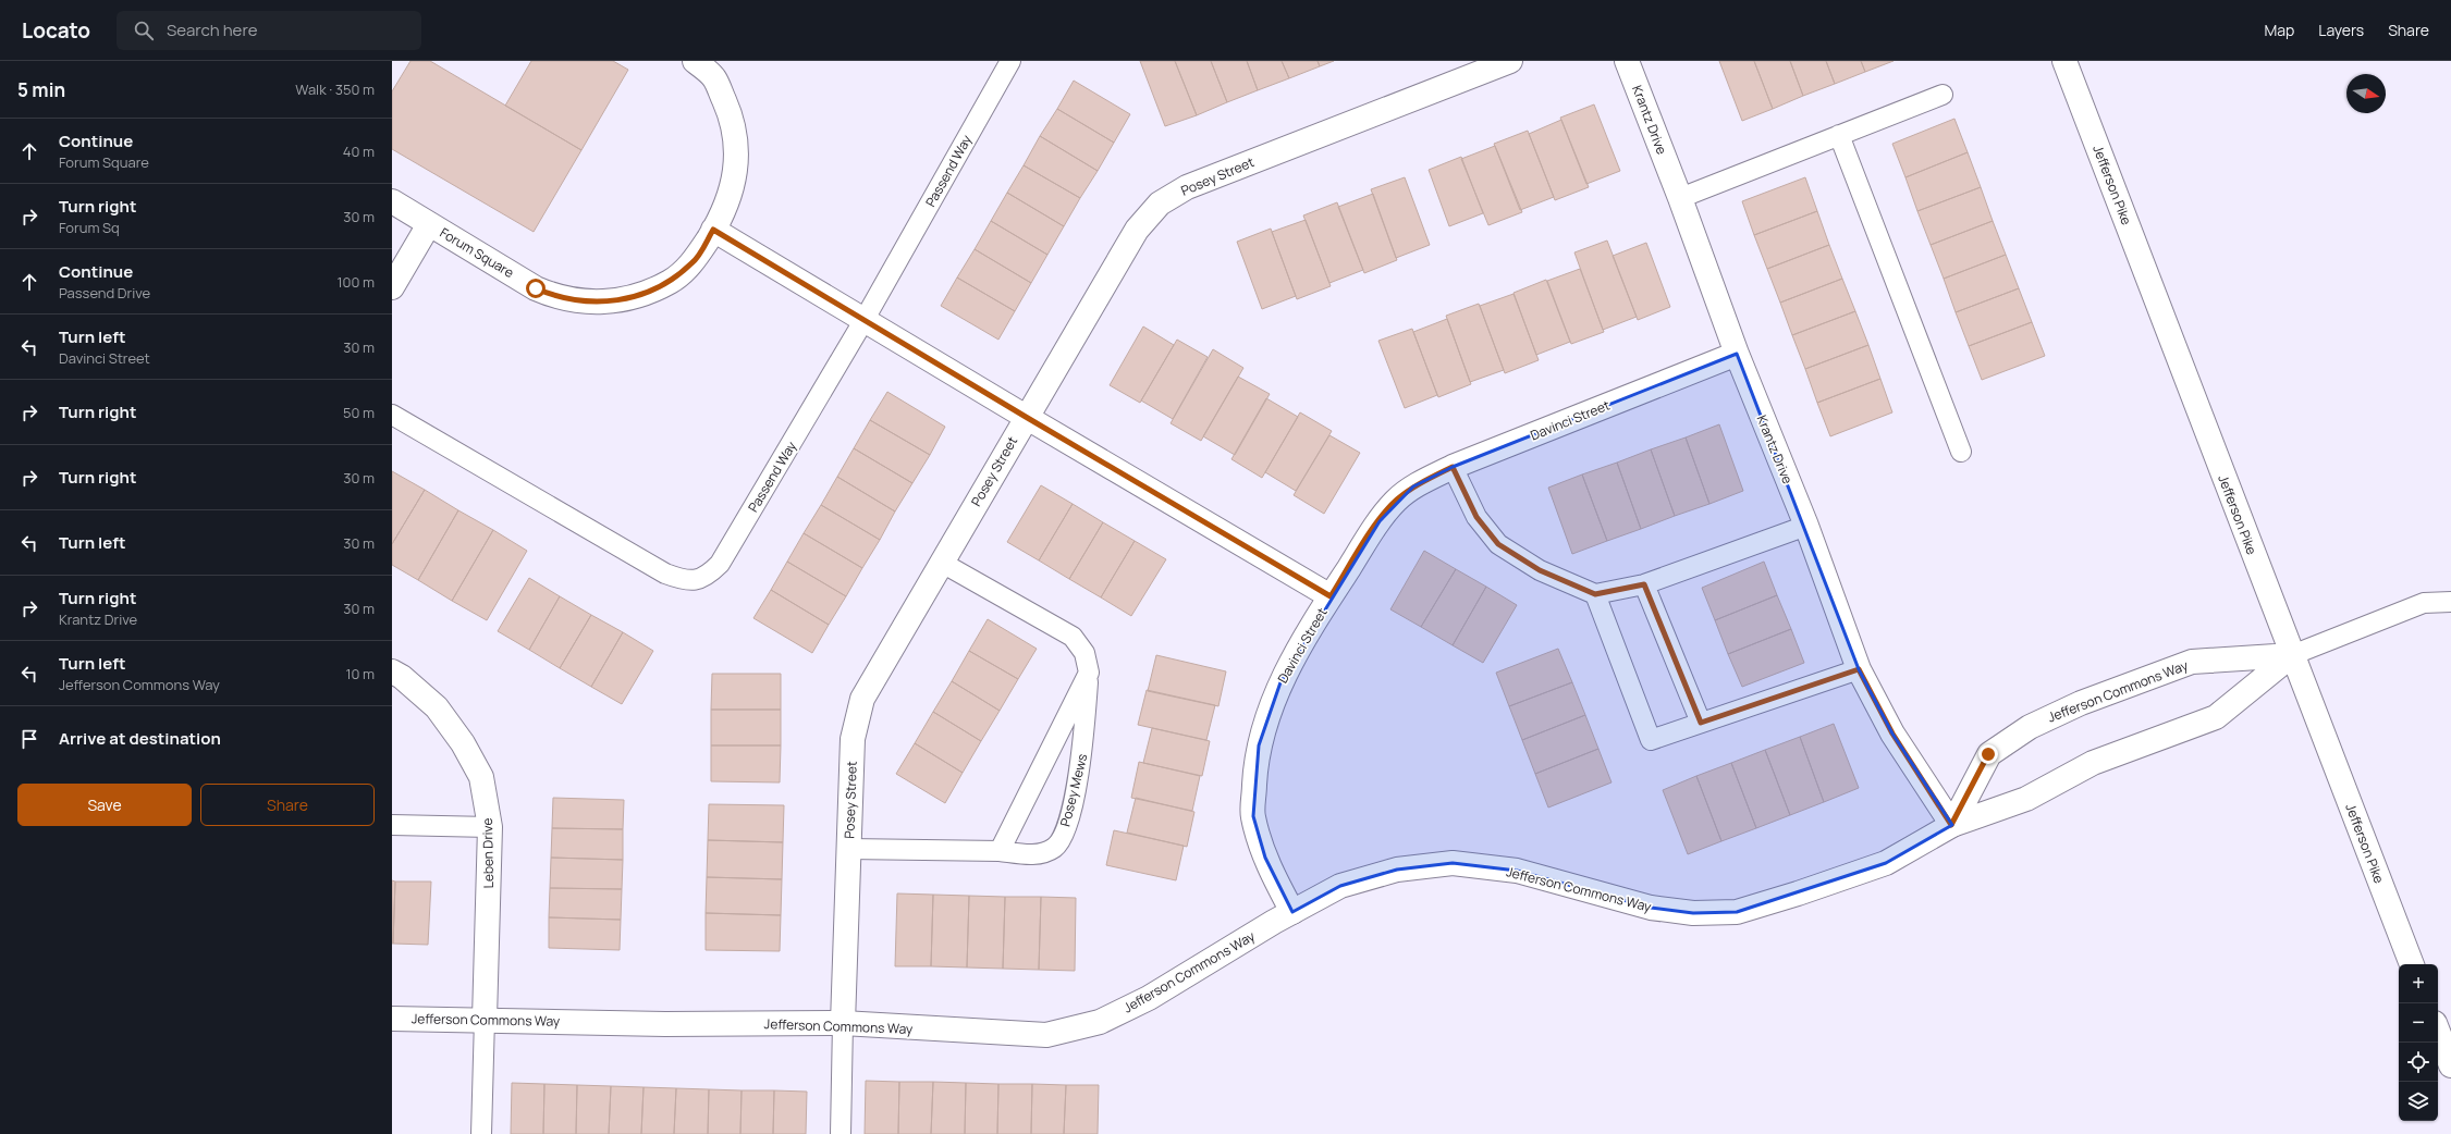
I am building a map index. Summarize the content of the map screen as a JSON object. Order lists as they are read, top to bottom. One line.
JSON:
{"streets":{"street":["Krantz Drive","Posey Street","Jefferson Pike","Forum Square","Davinci Street","Jefferson Commons Way","Leben Drive"],"lane":["Passend Way","Posey Mews"]},"crossings":[["Krantz Drive","Davinci Street"],["Krantz Drive","Jefferson Commons Way"],["Posey Street","Jefferson Commons Way"],["Posey Street","Posey Mews"],["Jefferson Pike","Jefferson Commons Way"],["Davinci Street","Jefferson Commons Way"],["Jefferson Commons Way","Leben Drive"]],"north":"right","page":{"header":"Locato","search":"Search here","nav":["Map","Layers","Share"],"heading":["5 min","Walk · 350 m"],"list":[["Continue","Forum Square","40 m"],["Turn right","Forum Sq","30 m"],["Continue","Passend Drive","100 m"],["Turn left","Davinci Street","30 m"],["Turn right","50 m"],["Turn right","30 m"],["Turn left","30 m"],["Turn right","Krantz Drive","30 m"],["Turn left","Jefferson Commons Way","10 m"],"Arrive at destination"],"buttons":["Save","Share"],"map_buttons":["+","−"]}}
